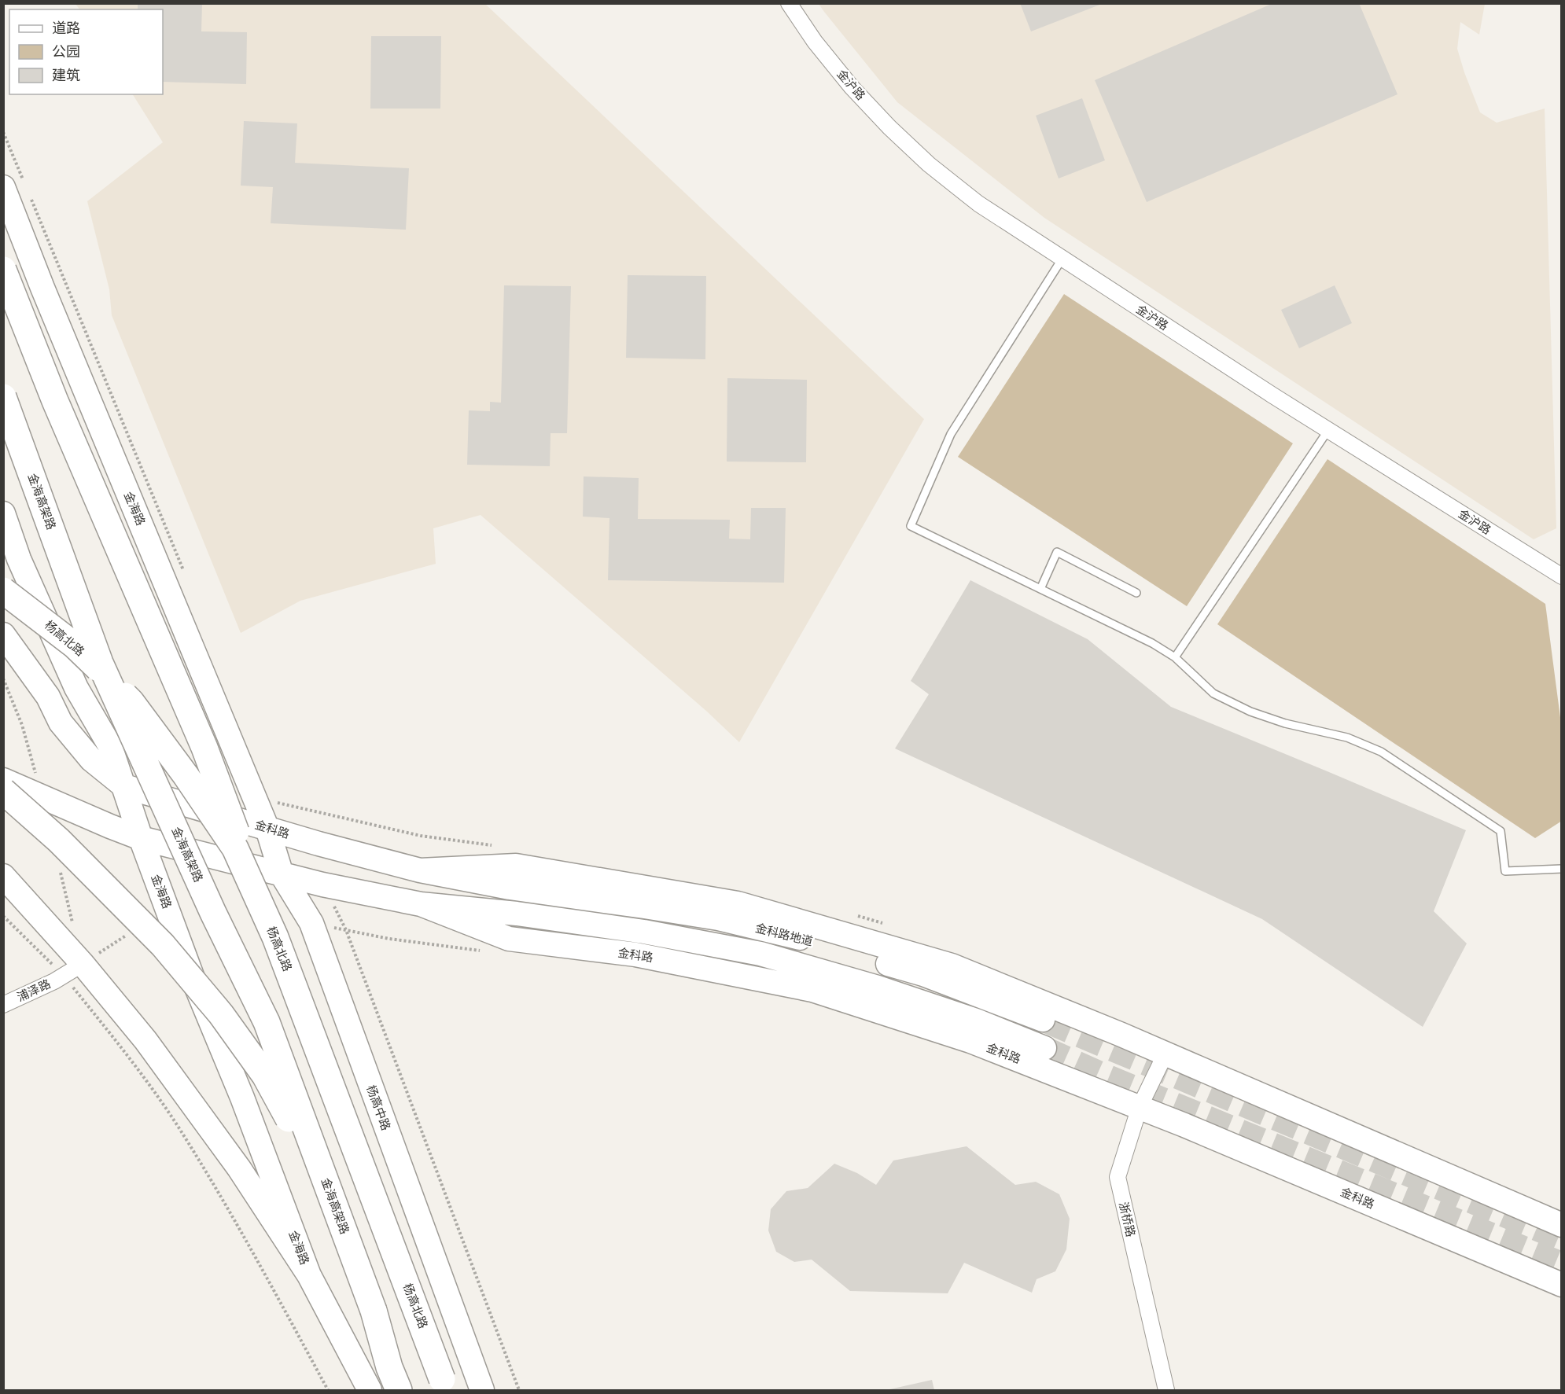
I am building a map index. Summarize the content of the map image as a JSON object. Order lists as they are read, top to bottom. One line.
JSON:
{"streets":{"highway":["金海高架路","杨高北路"],"main road":["金海路","金科路","金科路地道","杨高中路"],"street":["金沪路","浦泽路","浙桥路"]},"crossings":[["金海路","金科路"],["金海路","杨高中路"],["金科路","金科路地道"],["金科路","杨高中路"],["金科路","浙桥路"]],"legend":["道路","公园","建筑"]}
